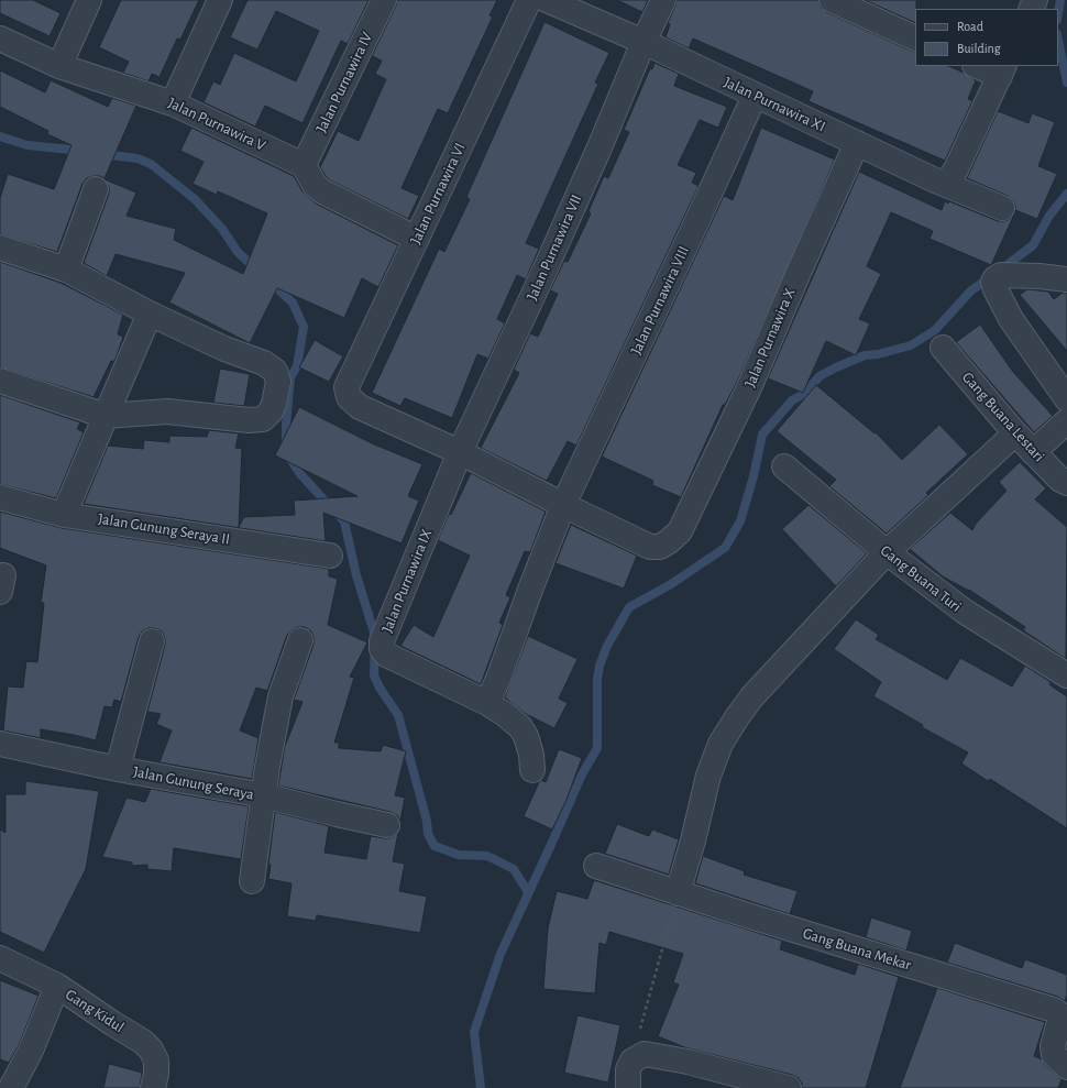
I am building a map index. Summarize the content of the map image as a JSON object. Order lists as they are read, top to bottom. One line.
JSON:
{"streets":{"street":["Jalan Purnawira IV","Jalan Purnawira XI","Jalan Purnawira V","Jalan Purnawira VI","Jalan Purnawira VII","Jalan Purnawira VIII","Jalan Purnawira X","Gang Buana Lestari","Jalan Gunung Seraya II","Gang Buana Turi","Jalan Purnawira IX","Jalan Gunung Seraya","Gang Buana Mekar","Gang Kidul"]},"crossings":[["Jalan Purnawira IV","Jalan Purnawira V"],["Jalan Purnawira XI","Jalan Purnawira VII"],["Jalan Purnawira XI","Jalan Purnawira VIII"],["Jalan Purnawira XI","Jalan Purnawira X"],["Jalan Purnawira VI","Jalan Purnawira VII"],["Jalan Purnawira VI","Jalan Purnawira IX"],["Jalan Purnawira VII","Jalan Purnawira IX"],["Jalan Purnawira VIII","Jalan Purnawira X"]],"legend":["Road","Building"]}
